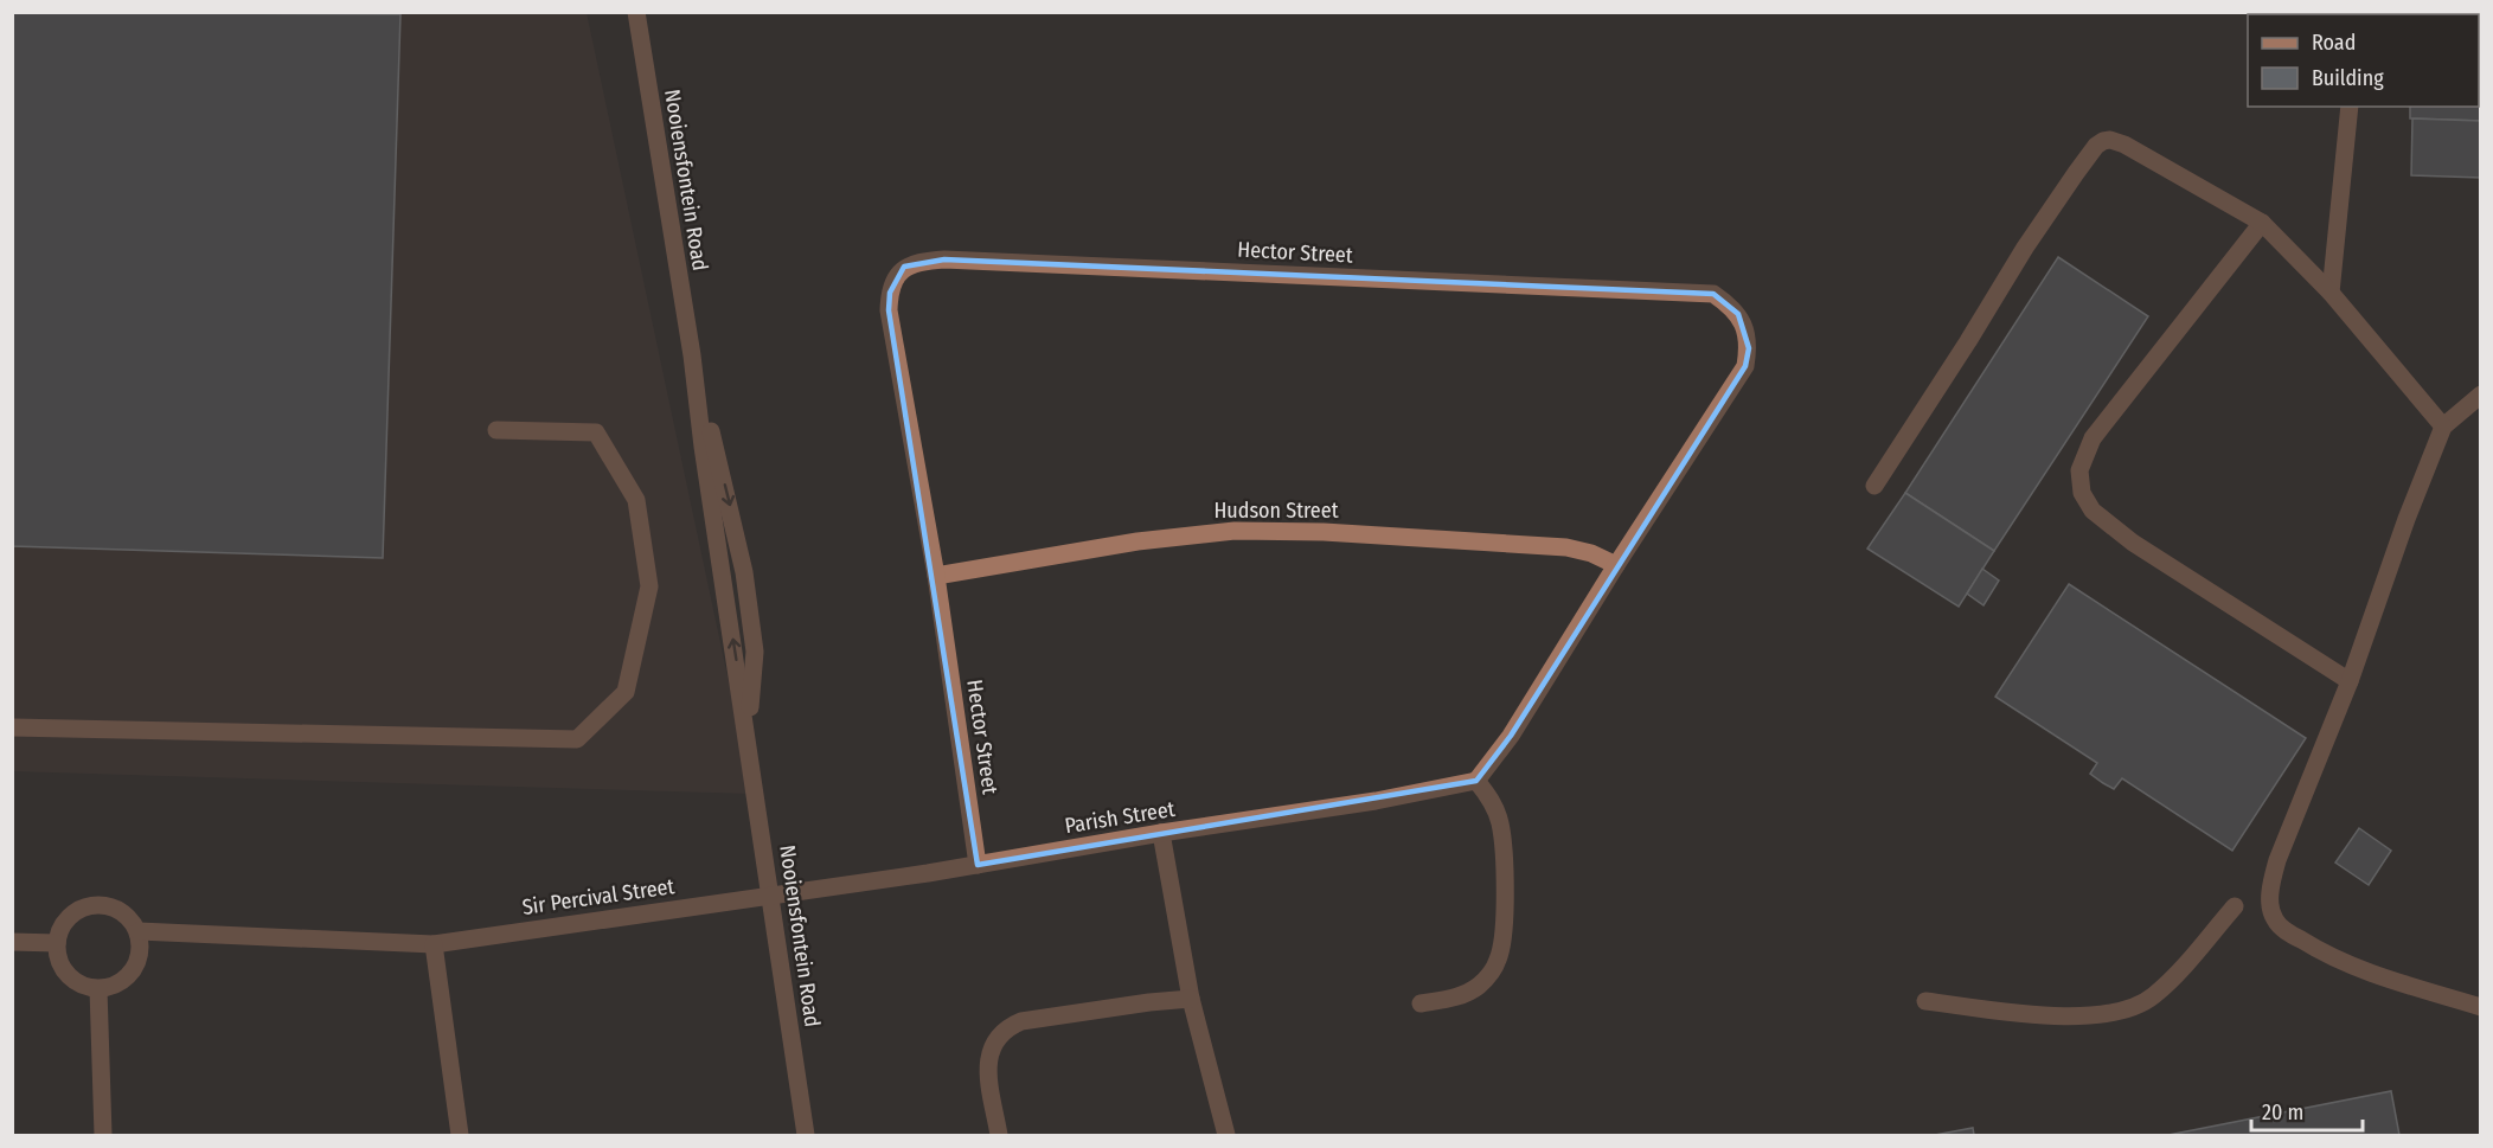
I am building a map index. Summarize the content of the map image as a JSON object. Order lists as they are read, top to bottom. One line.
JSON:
{"streets":{"street":["Nooiensfontein Road","Hector Street","Hudson Street","Parish Street","Sir Percival Street"]},"crossings":[["Nooiensfontein Road","Parish Street"],["Nooiensfontein Road","Sir Percival Street"],["Hector Street","Hudson Street"],["Hector Street","Parish Street"],["Parish Street","Sir Percival Street"]],"legend":["Road","Building"],"scale_bar":"20 m"}
